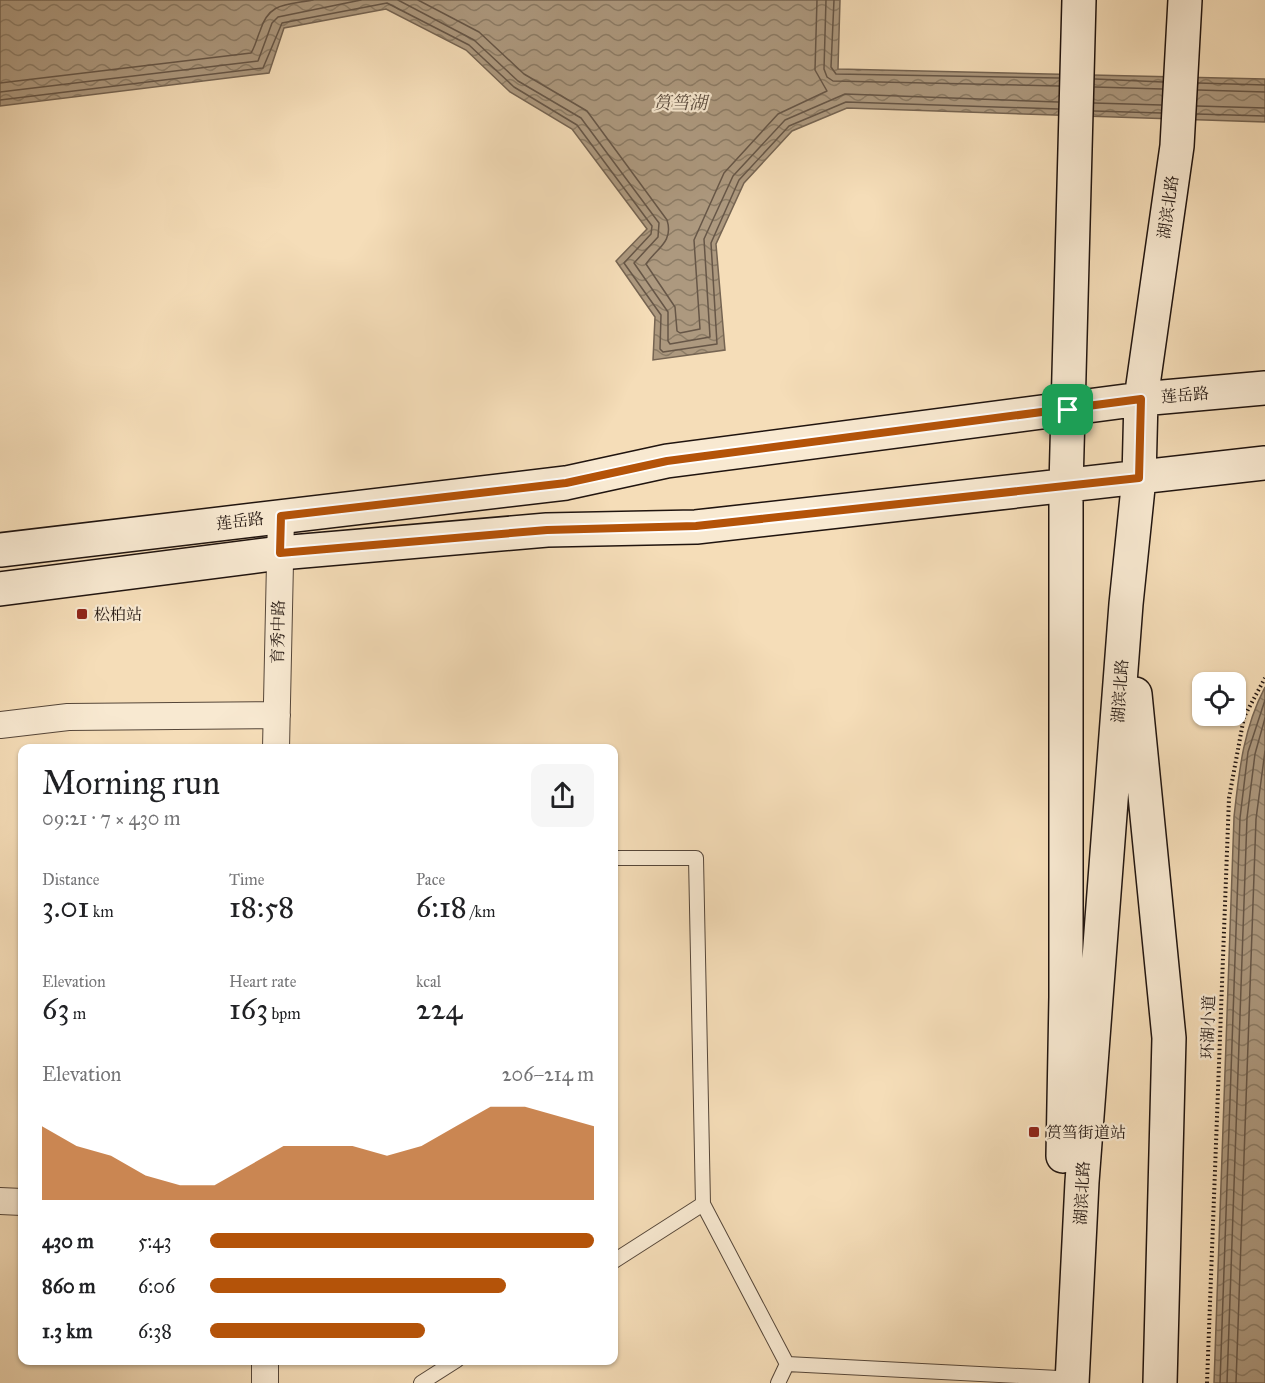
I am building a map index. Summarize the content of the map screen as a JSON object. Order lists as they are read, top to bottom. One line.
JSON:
{"streets":{"main road":["湖滨北路","莲岳路"],"street":["育秀中路"],"path":["环湖小道"]},"crossings":[["湖滨北路","莲岳路"],["莲岳路","育秀中路"]],"water":["筼筜湖"],"places":{"transit":["松柏站","筼筜街道站"]},"page":{"heading":["Morning run","09:21 · 7 × 430 m"],"stats":[["Distance","3.01 km"],["Time","18:58"],["Pace","6:18 /km"],["Elevation","63 m"],["Heart rate","163 bpm"],["kcal","224"]],"chart":["Elevation","206–214 m"],"list":[{"name":"430 m","note":"5:43"},{"name":"860 m","note":"6:06"},{"name":"1.3 km","note":"6:38"}]}}
